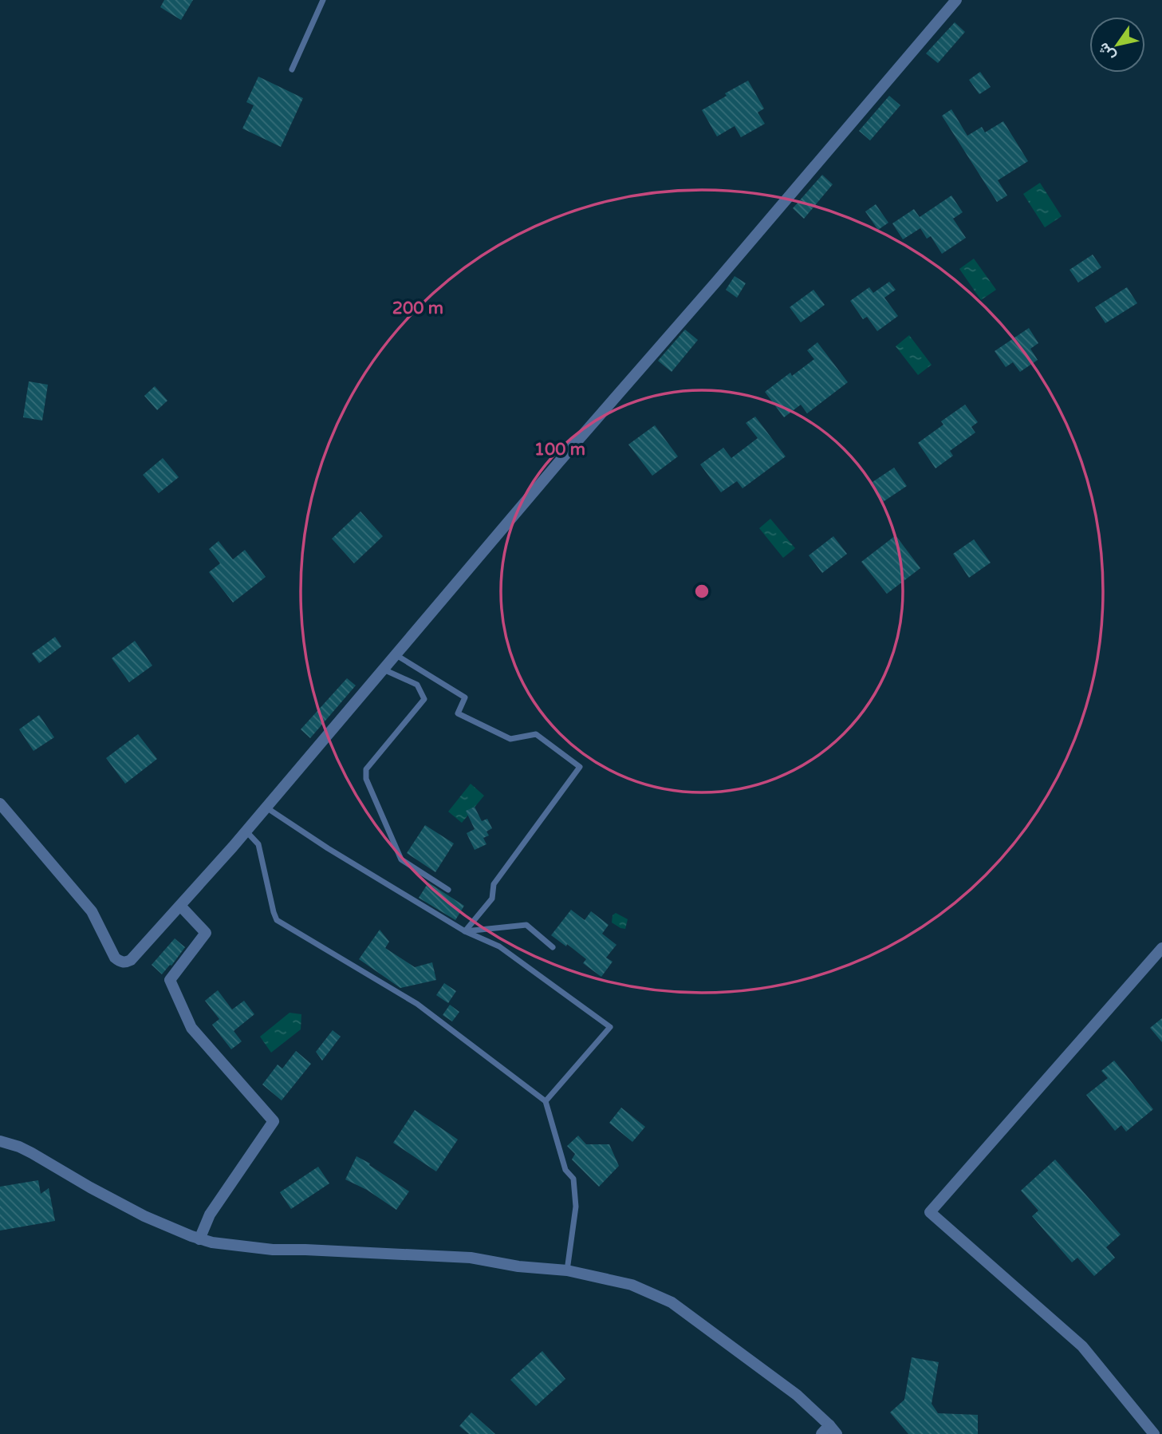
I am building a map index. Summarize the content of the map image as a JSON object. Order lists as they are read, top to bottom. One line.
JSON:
{"north":"bottom left","rings":["200 m","100 m"]}
